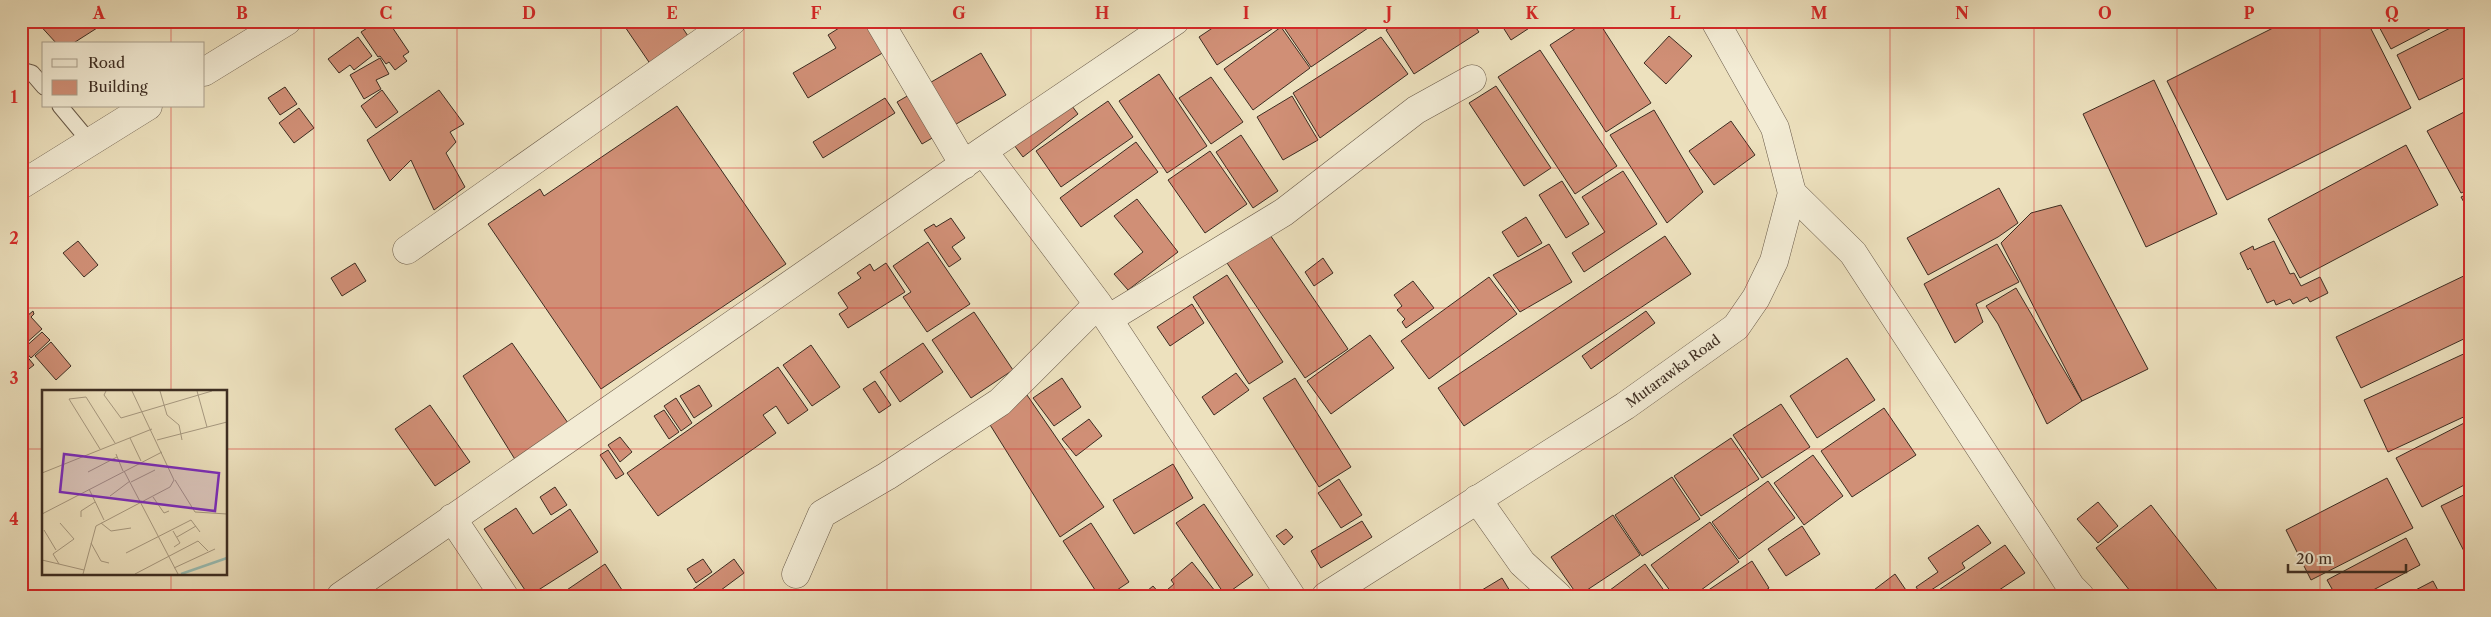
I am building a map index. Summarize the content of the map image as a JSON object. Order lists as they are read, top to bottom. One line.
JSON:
{"streets":{"street":["Mutarawka Road"]},"legend":["Road","Building"],"scale_bar":"20 m","grid":{"columns":["A","B","C","D","E","F","G","H","I","J","K","L","M","N","O","P","Q"],"rows":["1","2","3","4"]}}
